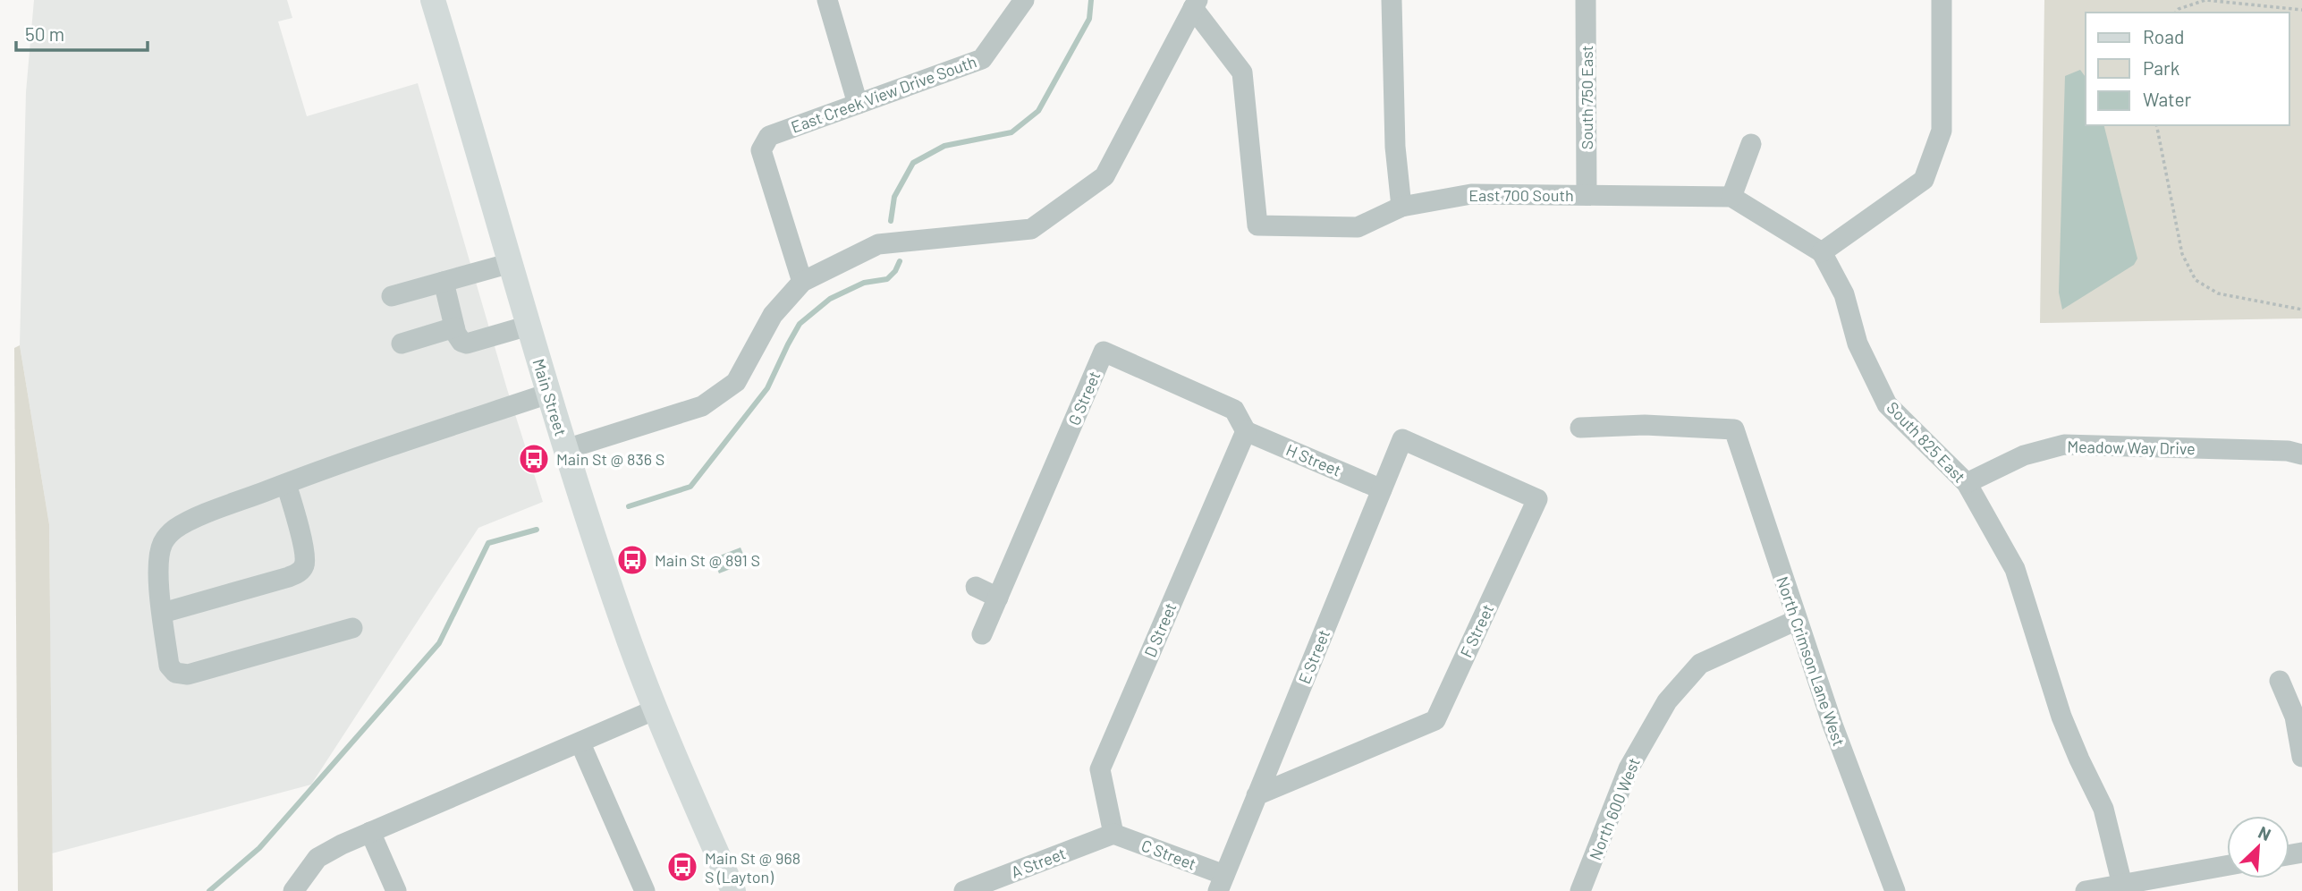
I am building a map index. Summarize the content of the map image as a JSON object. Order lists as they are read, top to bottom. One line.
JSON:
{"streets":{"main road":["Main Street"],"street":["East Creek View Drive South","South 750 East","East 700 South","G Street","South 825 East","Meadow Way Drive","H Street","D Street","F Street","E Street","North Crimson Lane West","North 600 West","C Street","A Street"]},"crossings":[["South 750 East","East 700 South"],["G Street","H Street"],["G Street","D Street"],["South 825 East","Meadow Way Drive"],["H Street","D Street"],["H Street","E Street"],["D Street","C Street"],["D Street","A Street"],["F Street","E Street"],["E Street","C Street"],["North Crimson Lane West","North 600 West"],["C Street","A Street"]],"places":{"bus stop":["Main St @ 836 S","Main St @ 891 S","Main St @ 968 S (Layton)"]},"legend":["Road","Park","Water"],"scale_bar":"50 m","north":"top right"}
